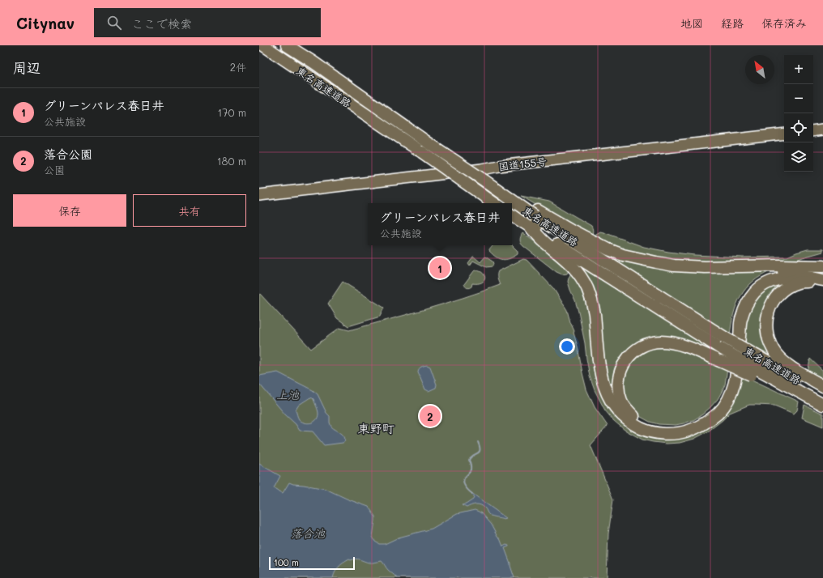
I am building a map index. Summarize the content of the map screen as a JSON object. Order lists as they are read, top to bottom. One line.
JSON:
{"streets":{"highway":["東名高速道路","国道155号"]},"districts":["東野町"],"water":["上池","落合池"],"scale_bar":"100 m","north":"top left","page":{"header":"Citynav","search":"ここで検索","nav":["地図","経路","保存済み"],"heading":["周辺","2件"],"map_buttons":["+","−"],"list":[{"mark":"1","name":"グリーンパレス春日井","note":"公共施設","value":"170 m"},{"mark":"2","name":"落合公園","note":"公園","value":"180 m"}],"buttons":["保存","共有"],"popup":["グリーンパレス春日井","公共施設"],"pins":["1","2"],"scale":"100 m"}}
